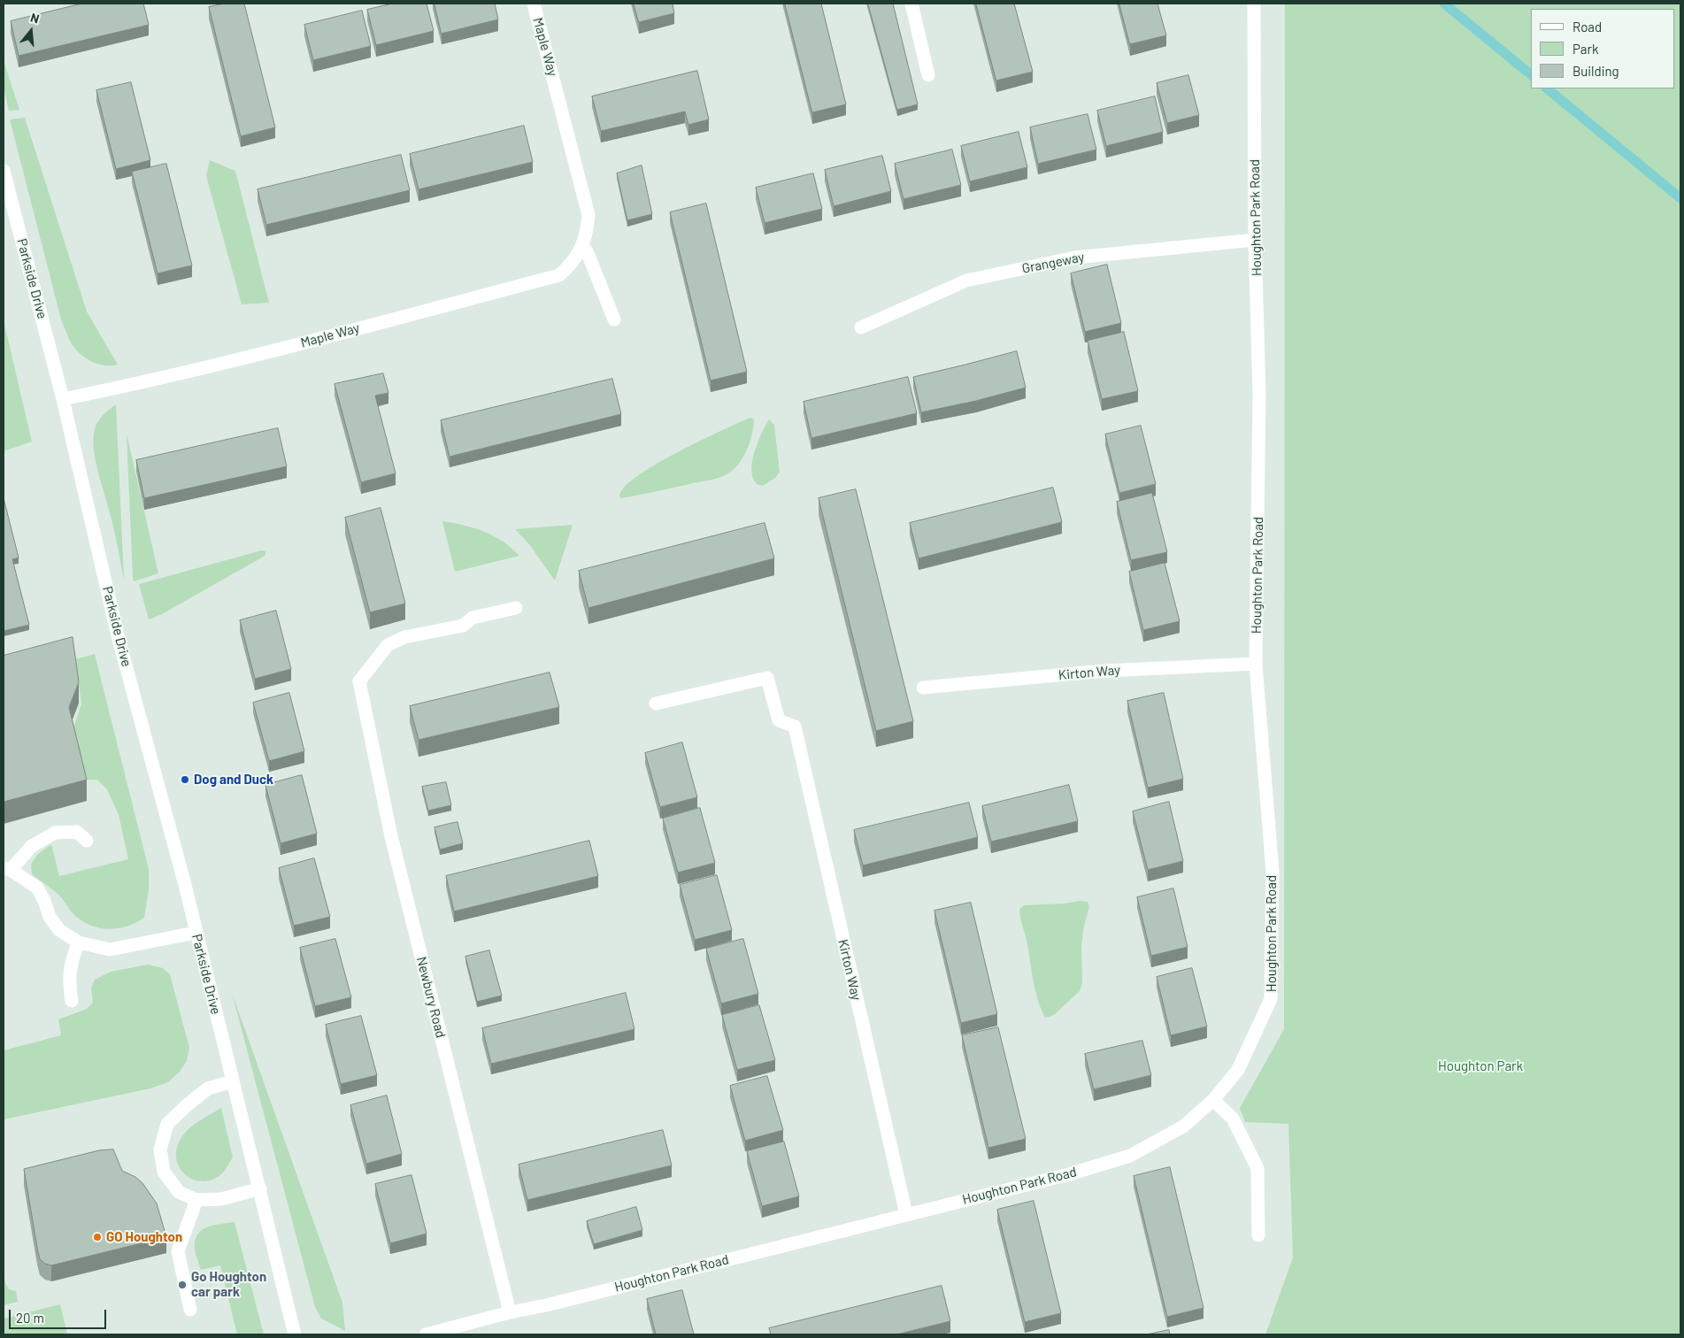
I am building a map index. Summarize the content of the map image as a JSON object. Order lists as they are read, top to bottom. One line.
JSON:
{"streets":{"street":["Maple Way","Houghton Park Road","Grangeway","Parkside Drive","Kirton Way","Newbury Road"]},"crossings":[["Maple Way","Parkside Drive"],["Houghton Park Road","Grangeway"],["Houghton Park Road","Kirton Way"],["Houghton Park Road","Newbury Road"]],"parks":["Houghton Park"],"places":["Dog and Duck","GO Houghton","Go Houghton car park"],"legend":["Road","Park","Building"],"scale_bar":"20 m","north":"top"}
